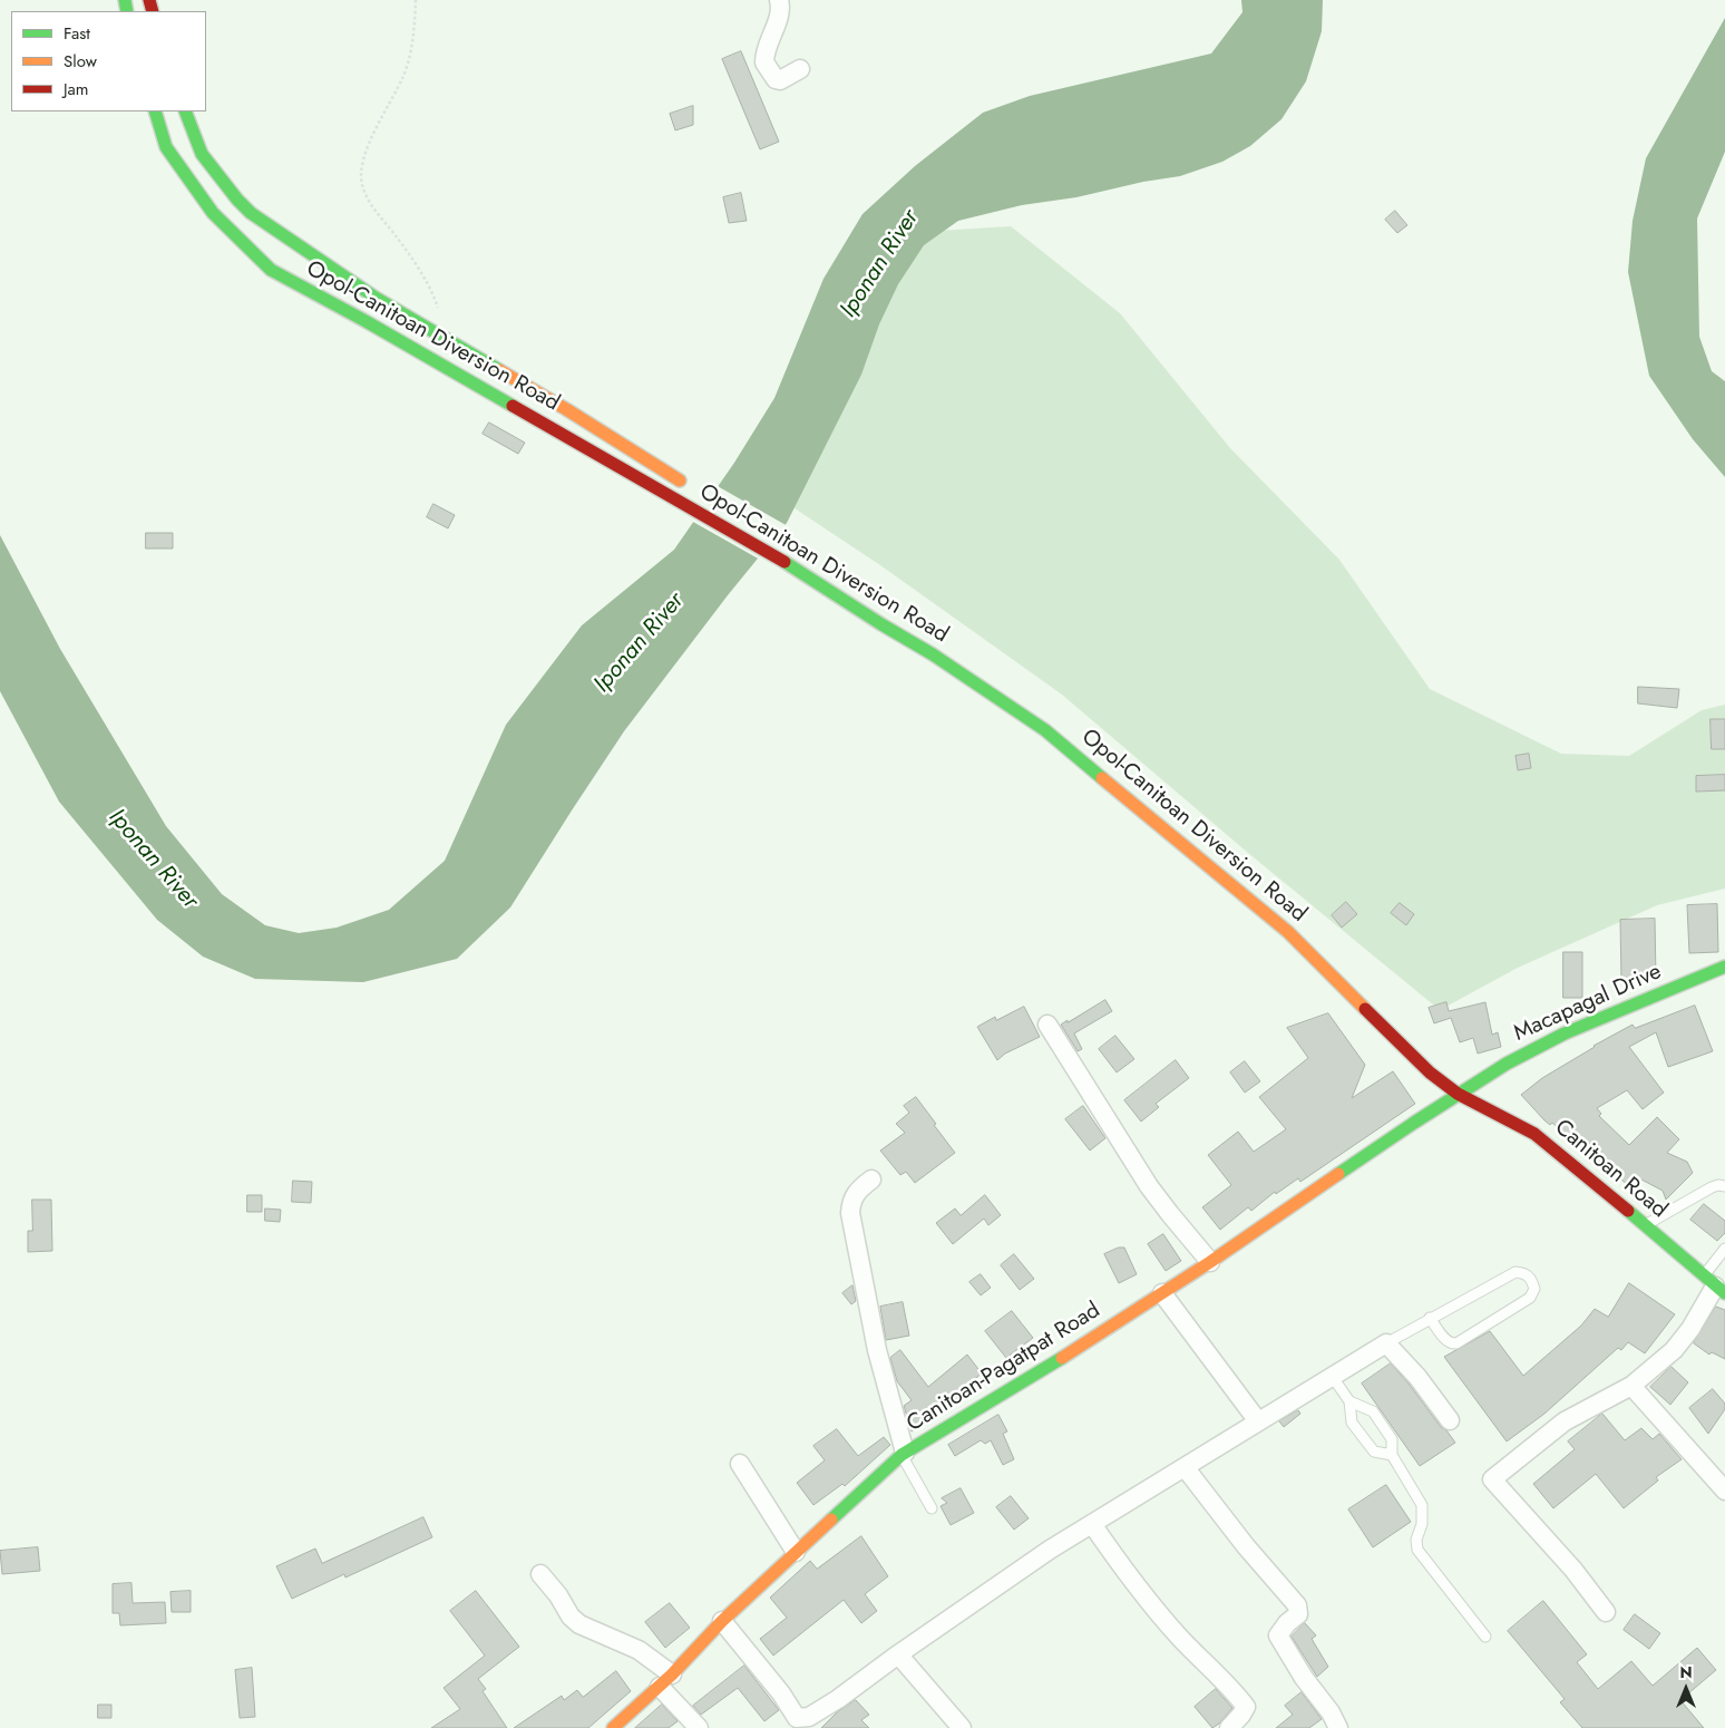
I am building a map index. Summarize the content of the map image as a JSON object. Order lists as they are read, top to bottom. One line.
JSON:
{"streets":{"main road":["Opol-Canitoan Diversion Road","Macapagal Drive","Canitoan Road","Canitoan-Pagatpat Road"]},"crossings":[["Opol-Canitoan Diversion Road","Macapagal Drive"],["Opol-Canitoan Diversion Road","Canitoan Road"],["Opol-Canitoan Diversion Road","Canitoan-Pagatpat Road"],["Macapagal Drive","Canitoan Road"],["Macapagal Drive","Canitoan-Pagatpat Road"],["Canitoan Road","Canitoan-Pagatpat Road"]],"water":["Iponan River"],"legend":["Fast","Slow","Jam"],"north":"top"}
